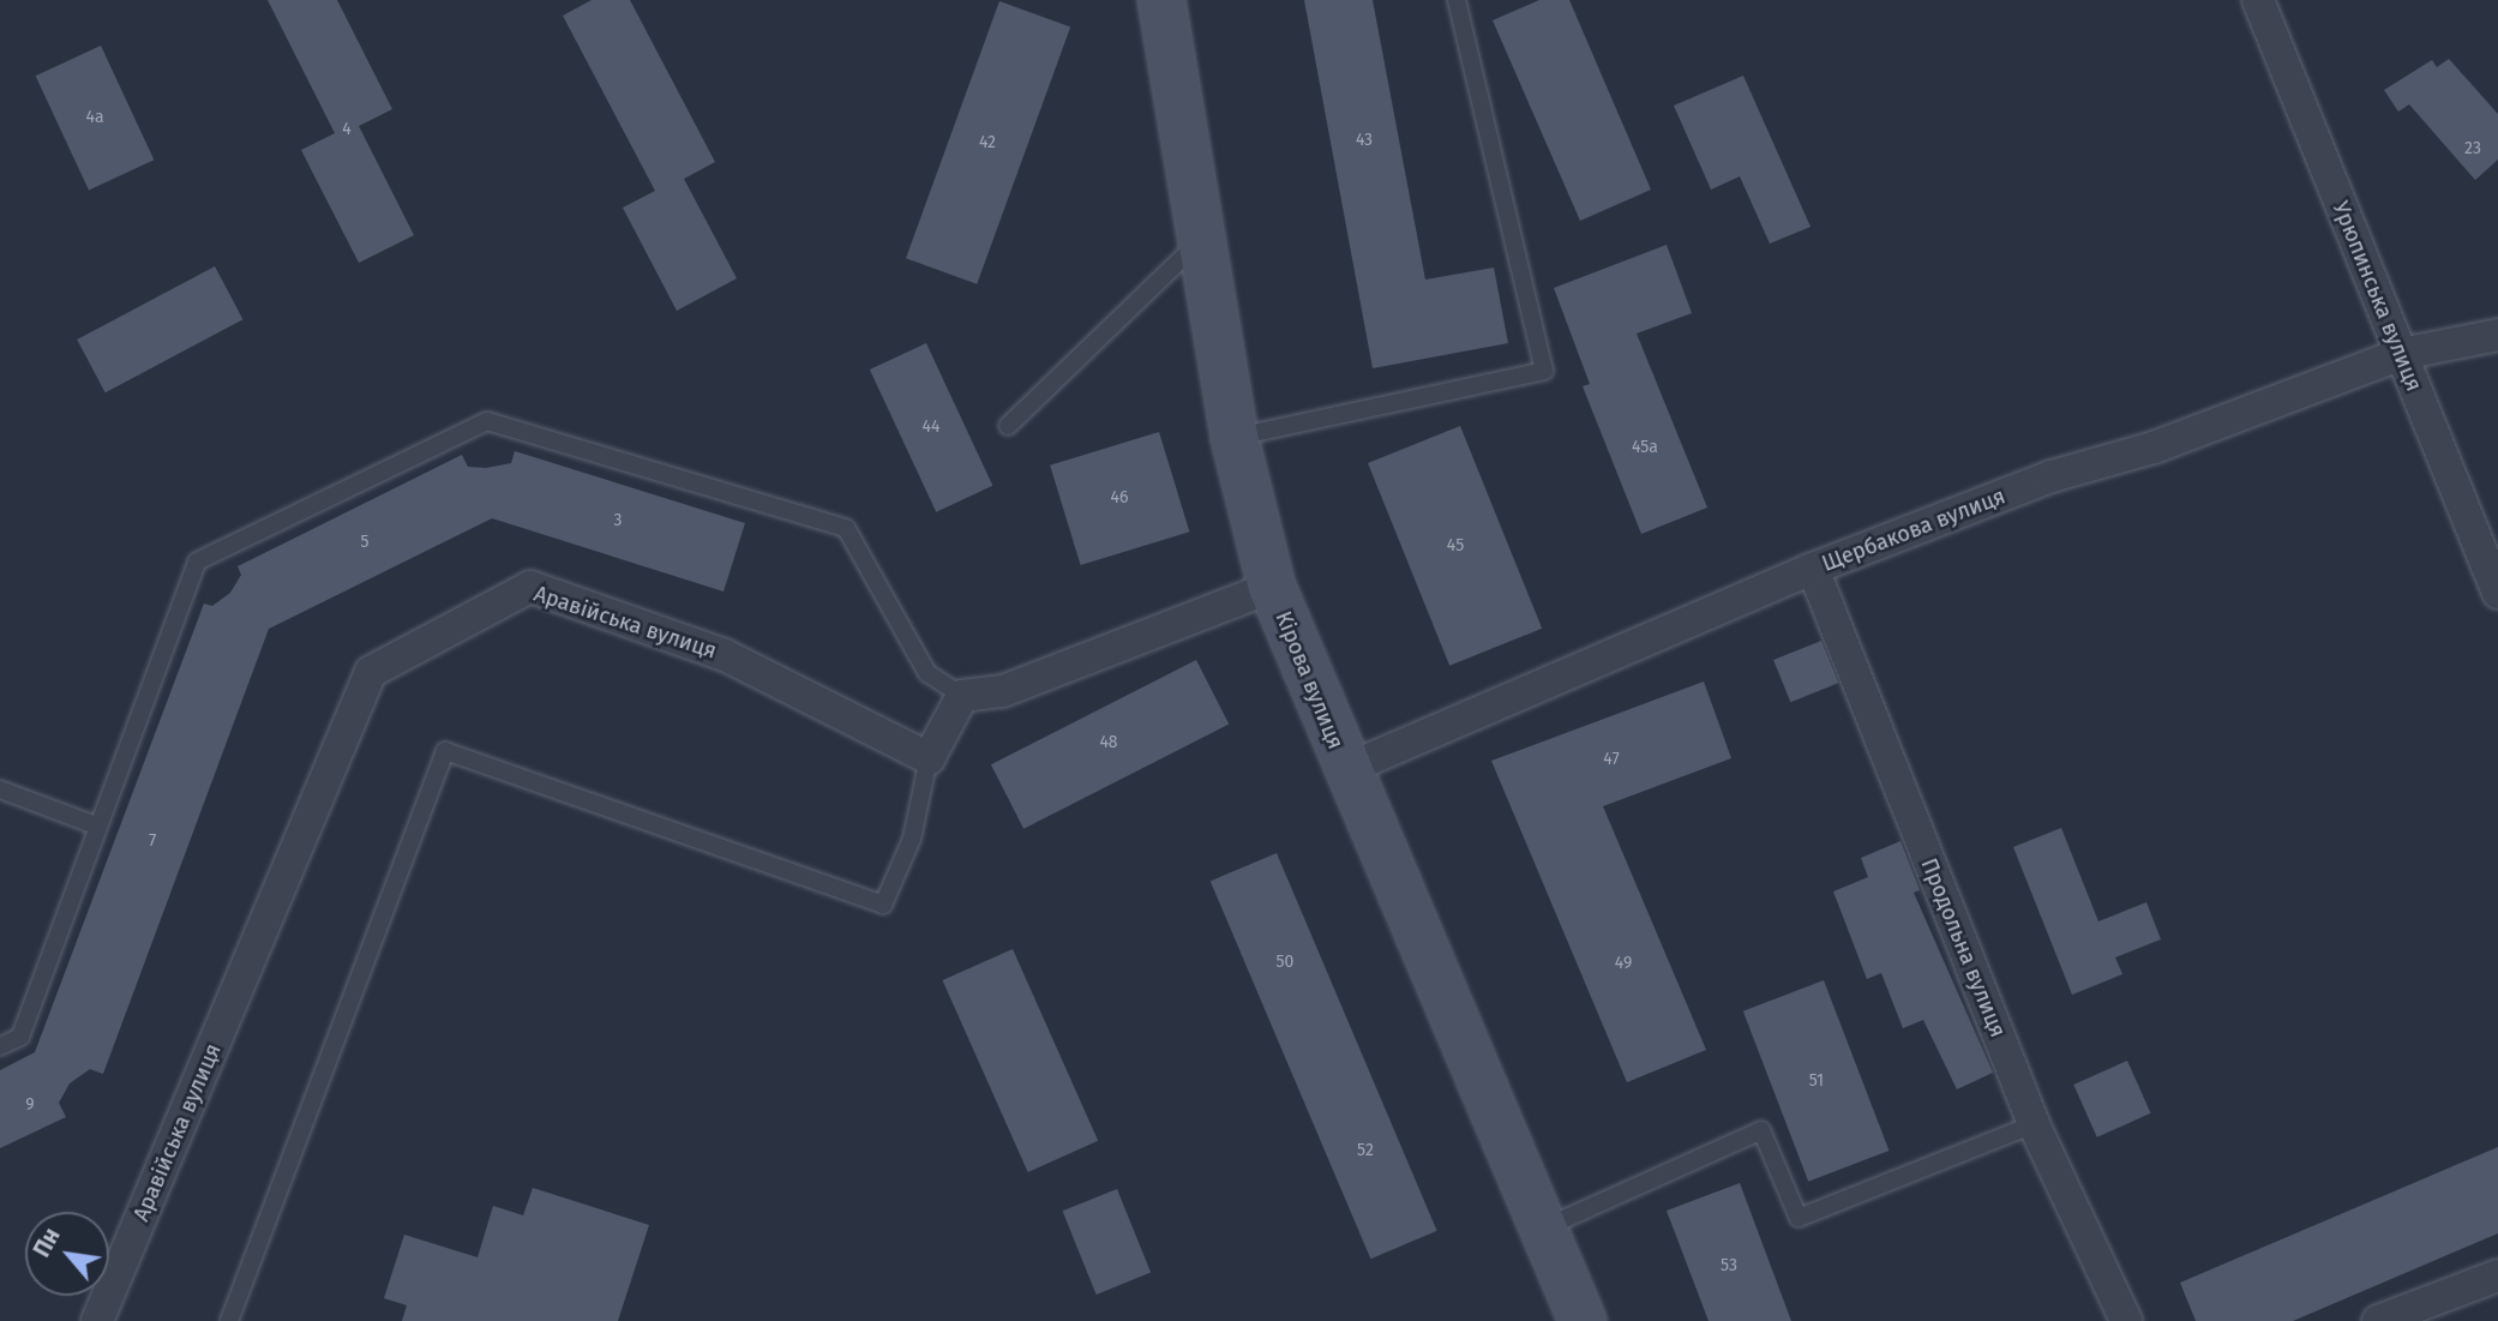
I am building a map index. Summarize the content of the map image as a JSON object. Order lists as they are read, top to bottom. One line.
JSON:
{"streets":{"street":["Урюпинська вулиця","Щербакова вулиця","Аравійська вулиця","Кірова вулиця","Продольна вулиця"]},"crossings":[["Урюпинська вулиця","Щербакова вулиця"],["Щербакова вулиця","Кірова вулиця"],["Щербакова вулиця","Продольна вулиця"]],"house_numbers":["4а","4","43","42","23","44","45а","46","3","5","45","48","47","7","50","49","51","9","52","53"],"north":"top left"}
